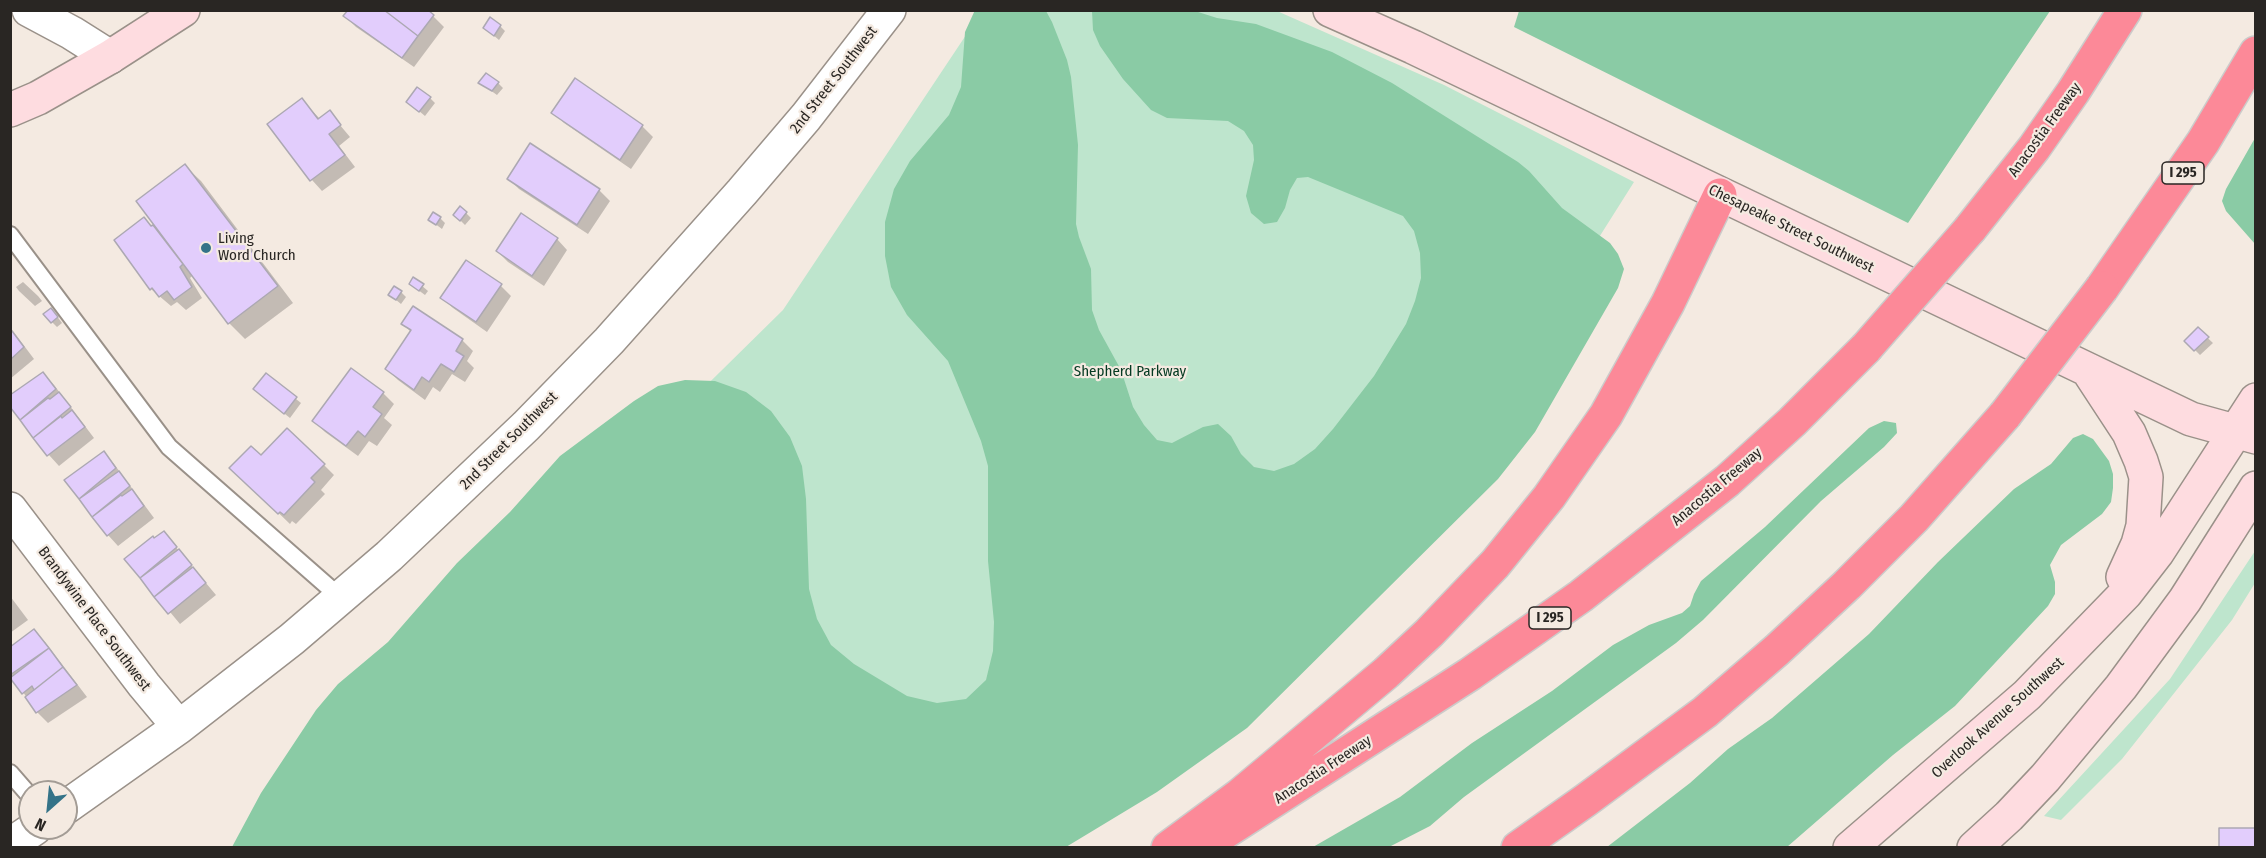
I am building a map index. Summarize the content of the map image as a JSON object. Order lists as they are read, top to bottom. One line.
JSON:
{"streets":{"highway":["Anacostia Freeway","I 295"],"street":["2nd Street Southwest","Chesapeake Street Southwest","Brandywine Place Southwest","Overlook Avenue Southwest"]},"crossings":[["2nd Street Southwest","Brandywine Place Southwest"],["Chesapeake Street Southwest","Overlook Avenue Southwest"]],"parks":["Shepherd Parkway"],"places":["Living Word Church"],"north":"bottom left"}
